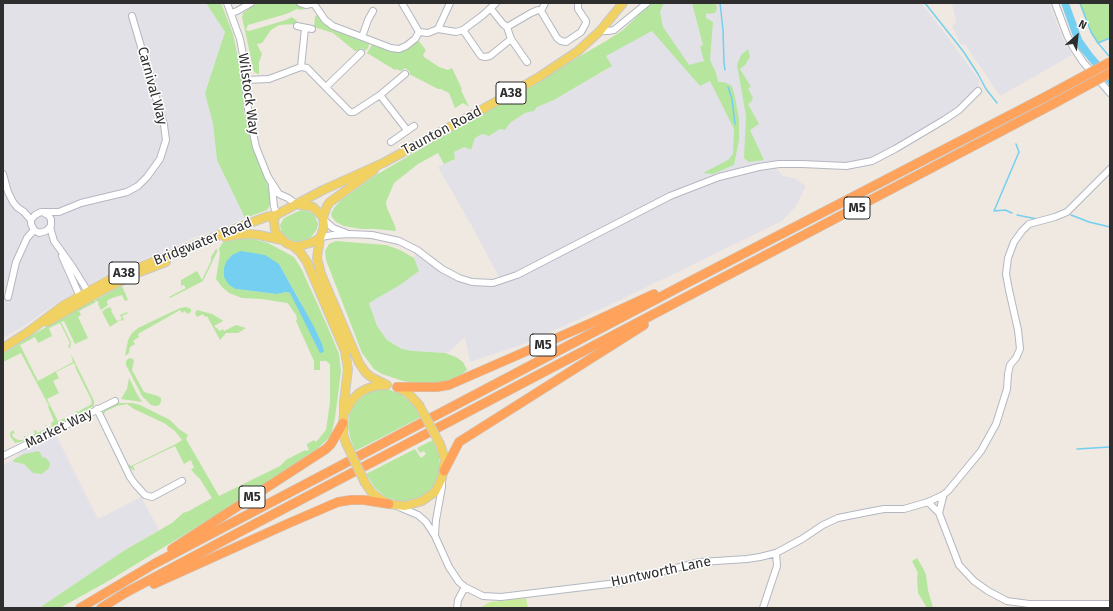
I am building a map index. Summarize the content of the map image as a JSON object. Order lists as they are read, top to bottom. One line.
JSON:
{"streets":{"highway":["M5"],"main road":["A38","Taunton Road","Bridgwater Road"],"street":["Carnival Way","Wilstock Way","Market Way","Huntworth Lane"]},"crossings":[["A38","Wilstock Way"],["A38","Taunton Road"],["A38","M5"],["A38","Bridgwater Road"],["A38","Huntworth Lane"],["Wilstock Way","Taunton Road"],["Wilstock Way","Bridgwater Road"],["Taunton Road","Bridgwater Road"],["M5","Huntworth Lane"]],"north":"top right"}
